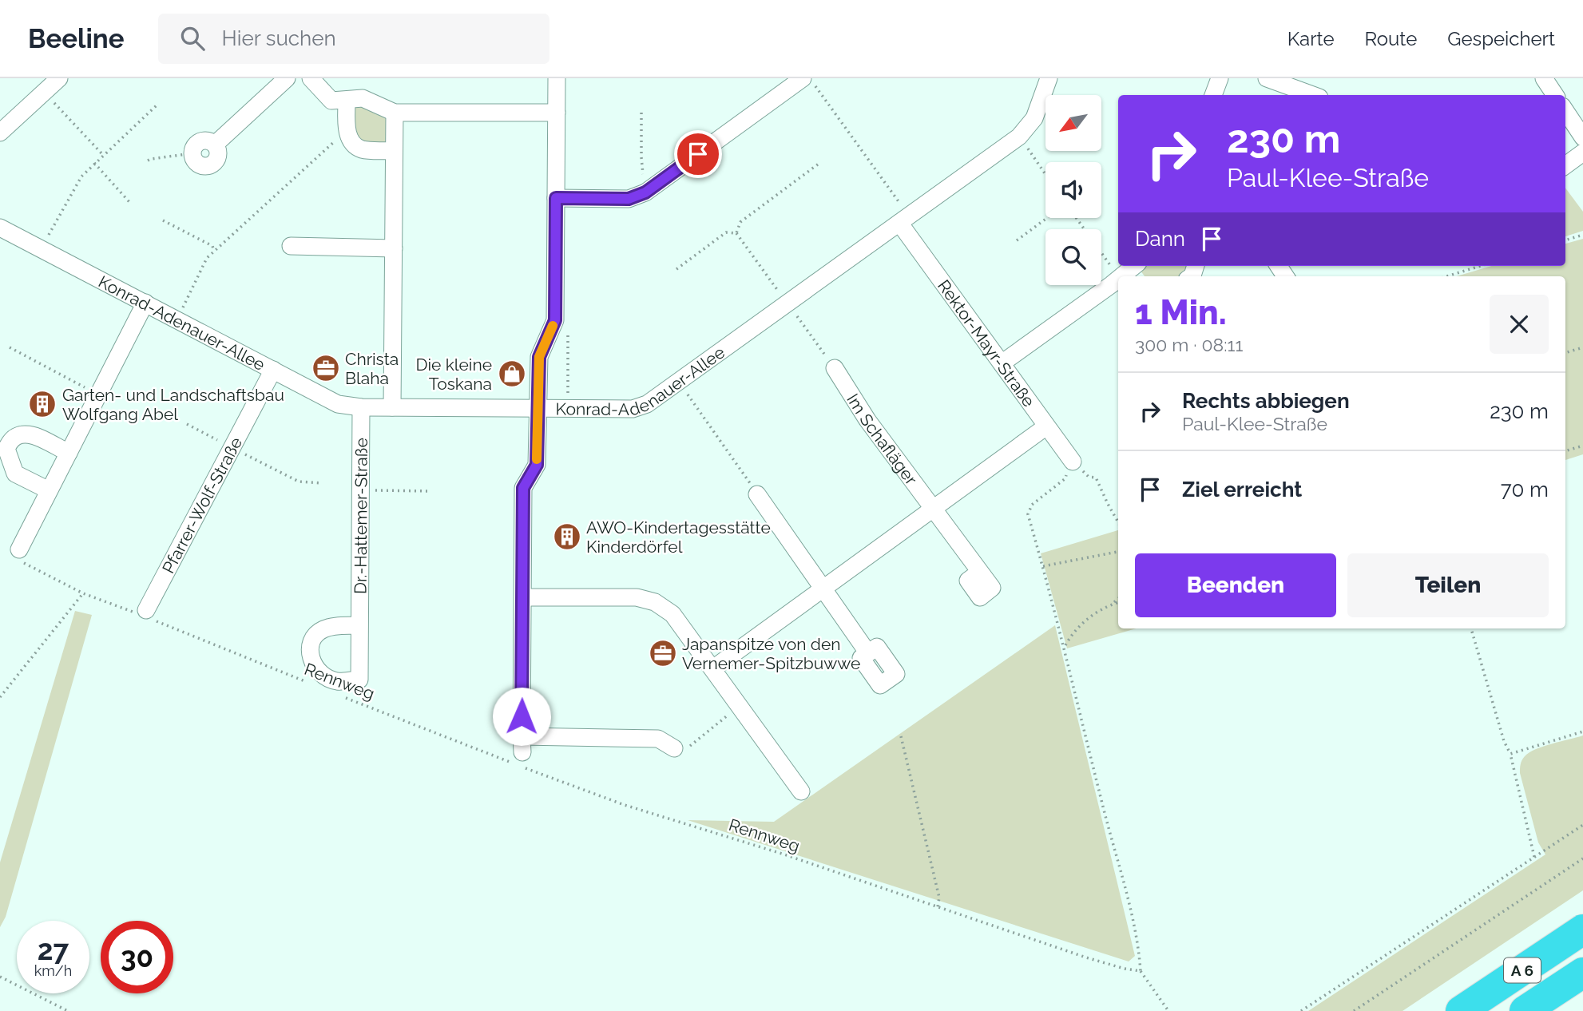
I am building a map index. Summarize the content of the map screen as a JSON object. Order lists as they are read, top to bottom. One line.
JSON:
{"streets":{"highway":["A 6"],"street":["Konrad-Adenauer-Allee","Rektor-Mayr-Straße","Im Schafläger","Pfarrer-Wolf-Straße","Dr.-Hattemer-Straße"],"path":["Rennweg"]},"crossings":[["Konrad-Adenauer-Allee","Rektor-Mayr-Straße"],["Konrad-Adenauer-Allee","Pfarrer-Wolf-Straße"],["Konrad-Adenauer-Allee","Dr.-Hattemer-Straße"],["Pfarrer-Wolf-Straße","Rennweg"]],"places":{"office":["Christa Blaha","Japanspitze von den Vernemer-Spitzbuwwe"],"shop":["Die kleine Toskana"],"building":["Garten- und Landschaftsbau Wolfgang Abel","AWO-Kindertagesstätte Kinderdörfel"]},"north":"bottom left","page":{"header":"Beeline","search":"Hier suchen","nav":["Karte","Route","Gespeichert"],"turn":["230 m","Paul-Klee-Straße"],"then":"Dann","heading":["1 Min.","300 m · 08:11"],"list":[{"name":"Rechts abbiegen","note":"Paul-Klee-Straße","value":"230 m"},{"name":"Ziel erreicht","value":"70 m"}],"buttons":["Beenden","Teilen"],"speed":"27 km/h","limit":"30"}}
